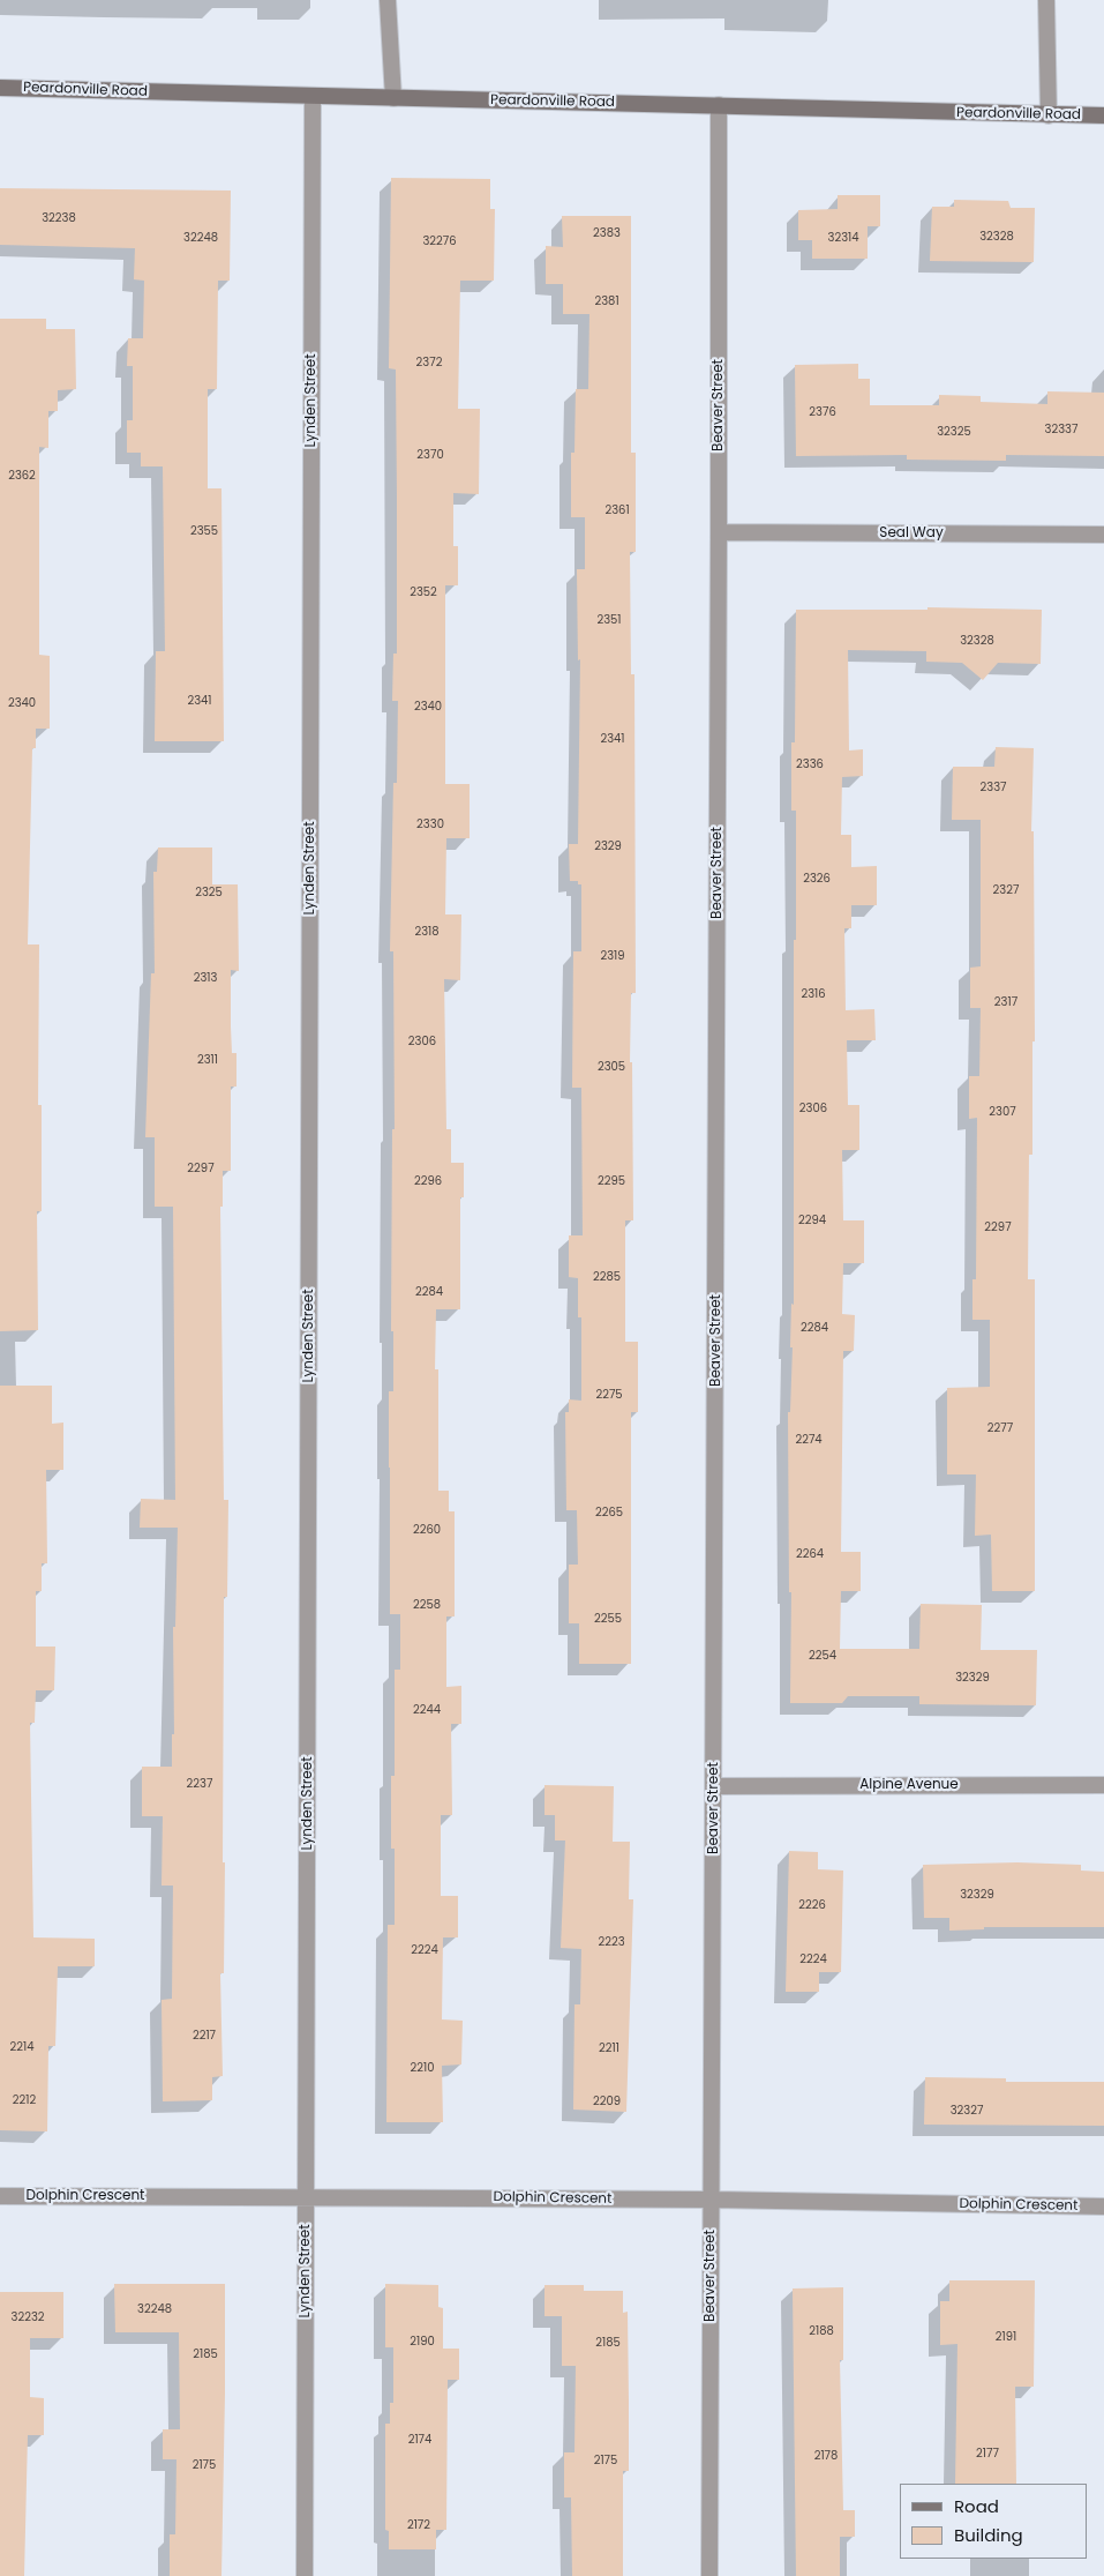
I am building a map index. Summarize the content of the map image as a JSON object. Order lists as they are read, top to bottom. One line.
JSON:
{"streets":{"main road":["Peardonville Road"],"street":["Lynden Street","Beaver Street","Seal Way","Alpine Avenue","Dolphin Crescent"]},"crossings":[["Peardonville Road","Lynden Street"],["Peardonville Road","Beaver Street"],["Lynden Street","Dolphin Crescent"],["Beaver Street","Seal Way"],["Beaver Street","Alpine Avenue"],["Beaver Street","Dolphin Crescent"]],"house_numbers":["32238","2383","32328","32248","32314","32276","2381","2372","2376","32337","32325","2370","2362","2361","2355","2352","2351","32328","2341","2340","2340","2341","2336","2337","2330","2329","2326","2327","2325","2318","2319","2313","2316","2317","2306","2311","2305","2306","2307","2297","2296","2295","2294","2297","2285","2284","2284","2275","2277","2274","2265","2260","2264","2258","2255","2254","32329","2244","2237","32329","2226","2223","2224","2224","2217","2214","2211","2210","2212","2209","32327","32248","32232","2188","2191","2190","2185","2185","2174","2177","2178","2175","2175","2172"],"legend":["Road","Building"]}
